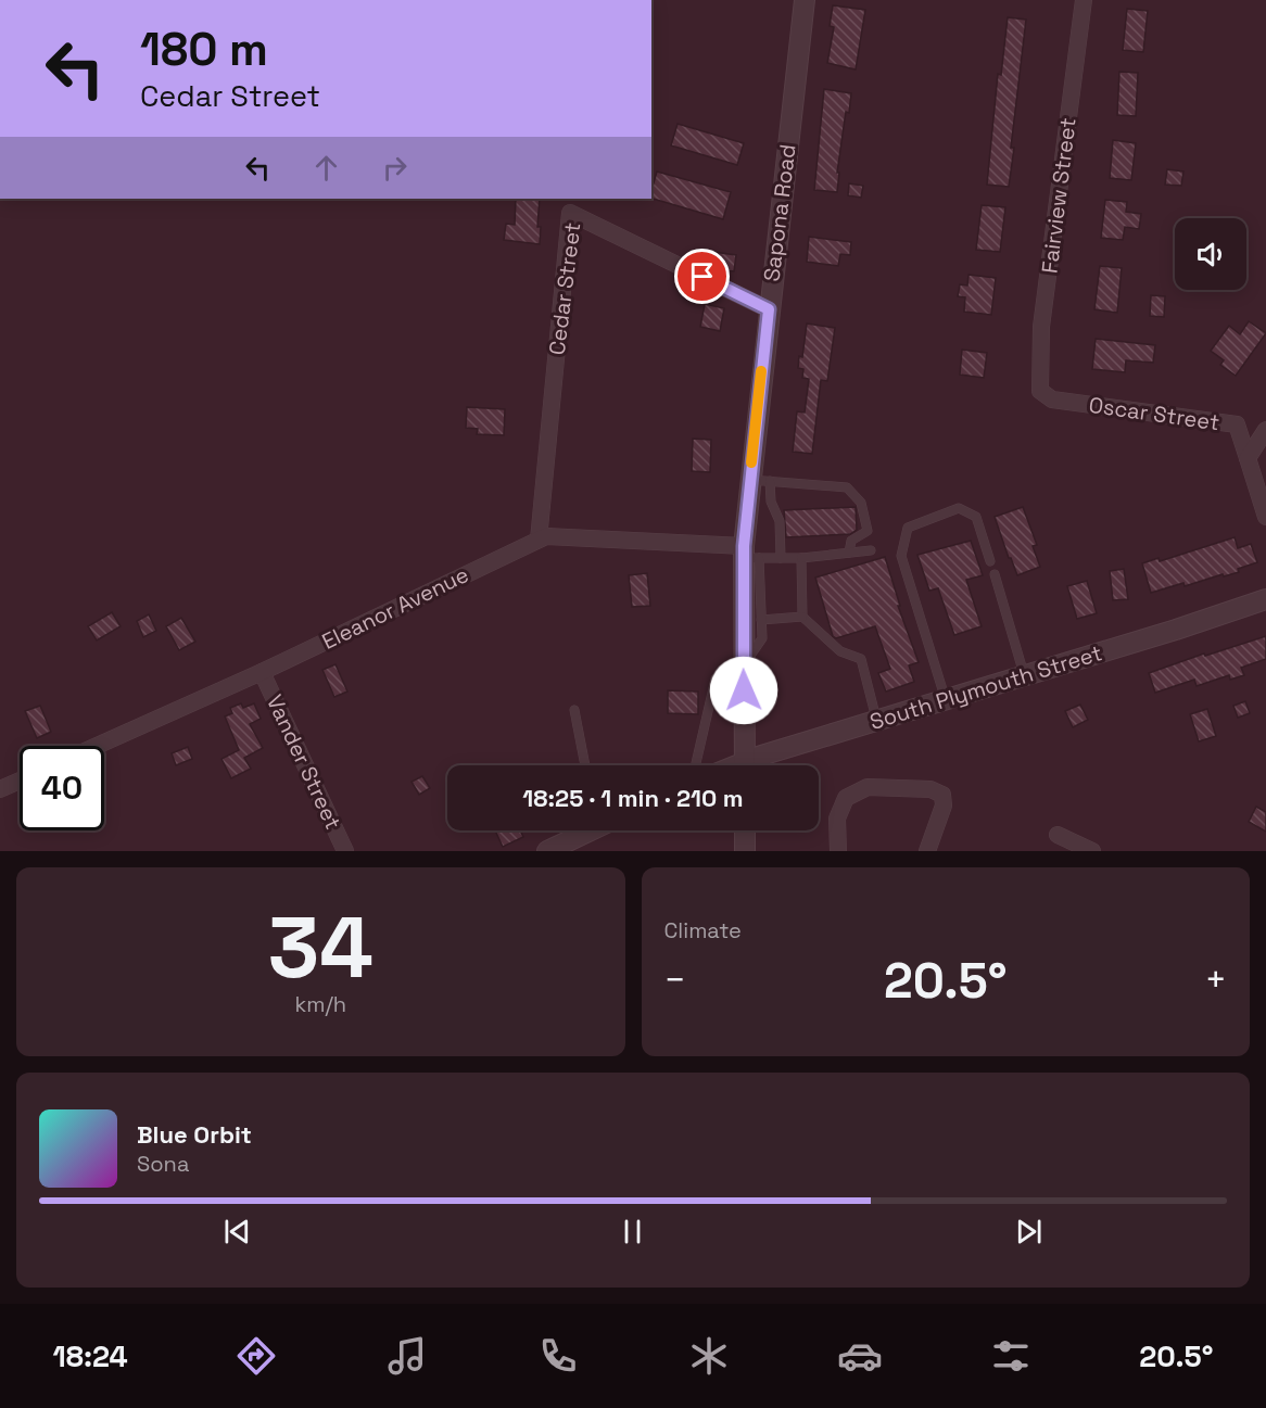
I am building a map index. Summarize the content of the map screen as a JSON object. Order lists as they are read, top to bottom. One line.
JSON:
{"streets":{"street":["Fairview Street","Sapona Road","Cedar Street","Oscar Street","Eleanor Avenue","South Plymouth Street","Vander Street"]},"crossings":[["Fairview Street","Oscar Street"],["Sapona Road","Cedar Street"],["Sapona Road","Eleanor Avenue"],["Cedar Street","Eleanor Avenue"],["Eleanor Avenue","Vander Street"]],"page":{"turn":["180 m","Cedar Street"],"limit":"40","trip":"18:25 · 1 min · 210 m","tile":[["34","km/h"],"Climate"],"heat":["−","20.5°","+"],"song":["Blue Orbit","Sona"],"tabs":["18:24","20.5°"]}}
